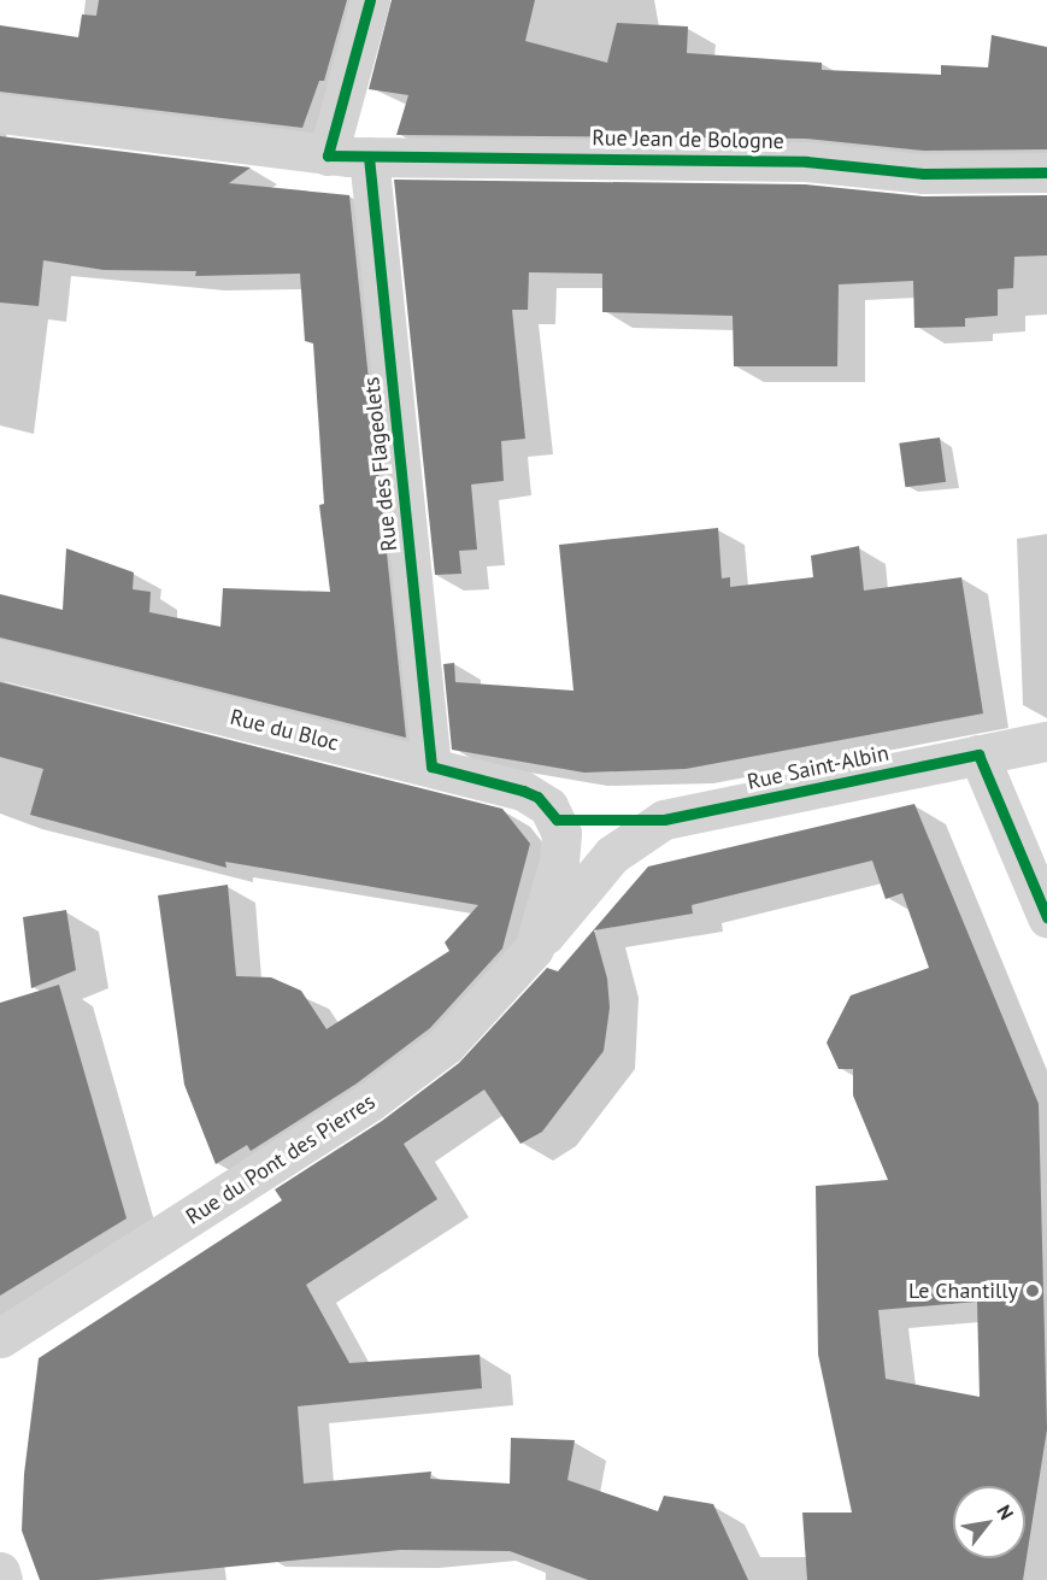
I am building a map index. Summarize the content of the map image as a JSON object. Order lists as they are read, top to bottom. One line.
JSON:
{"streets":{"street":["Rue Jean de Bologne","Rue des Flageolets","Rue du Bloc","Rue Saint-Albin","Rue du Pont des Pierres"]},"crossings":[["Rue Jean de Bologne","Rue des Flageolets"],["Rue des Flageolets","Rue du Bloc"],["Rue du Bloc","Rue du Pont des Pierres"],["Rue Saint-Albin","Rue du Pont des Pierres"]],"places":["Le Chantilly"],"north":"top right"}
